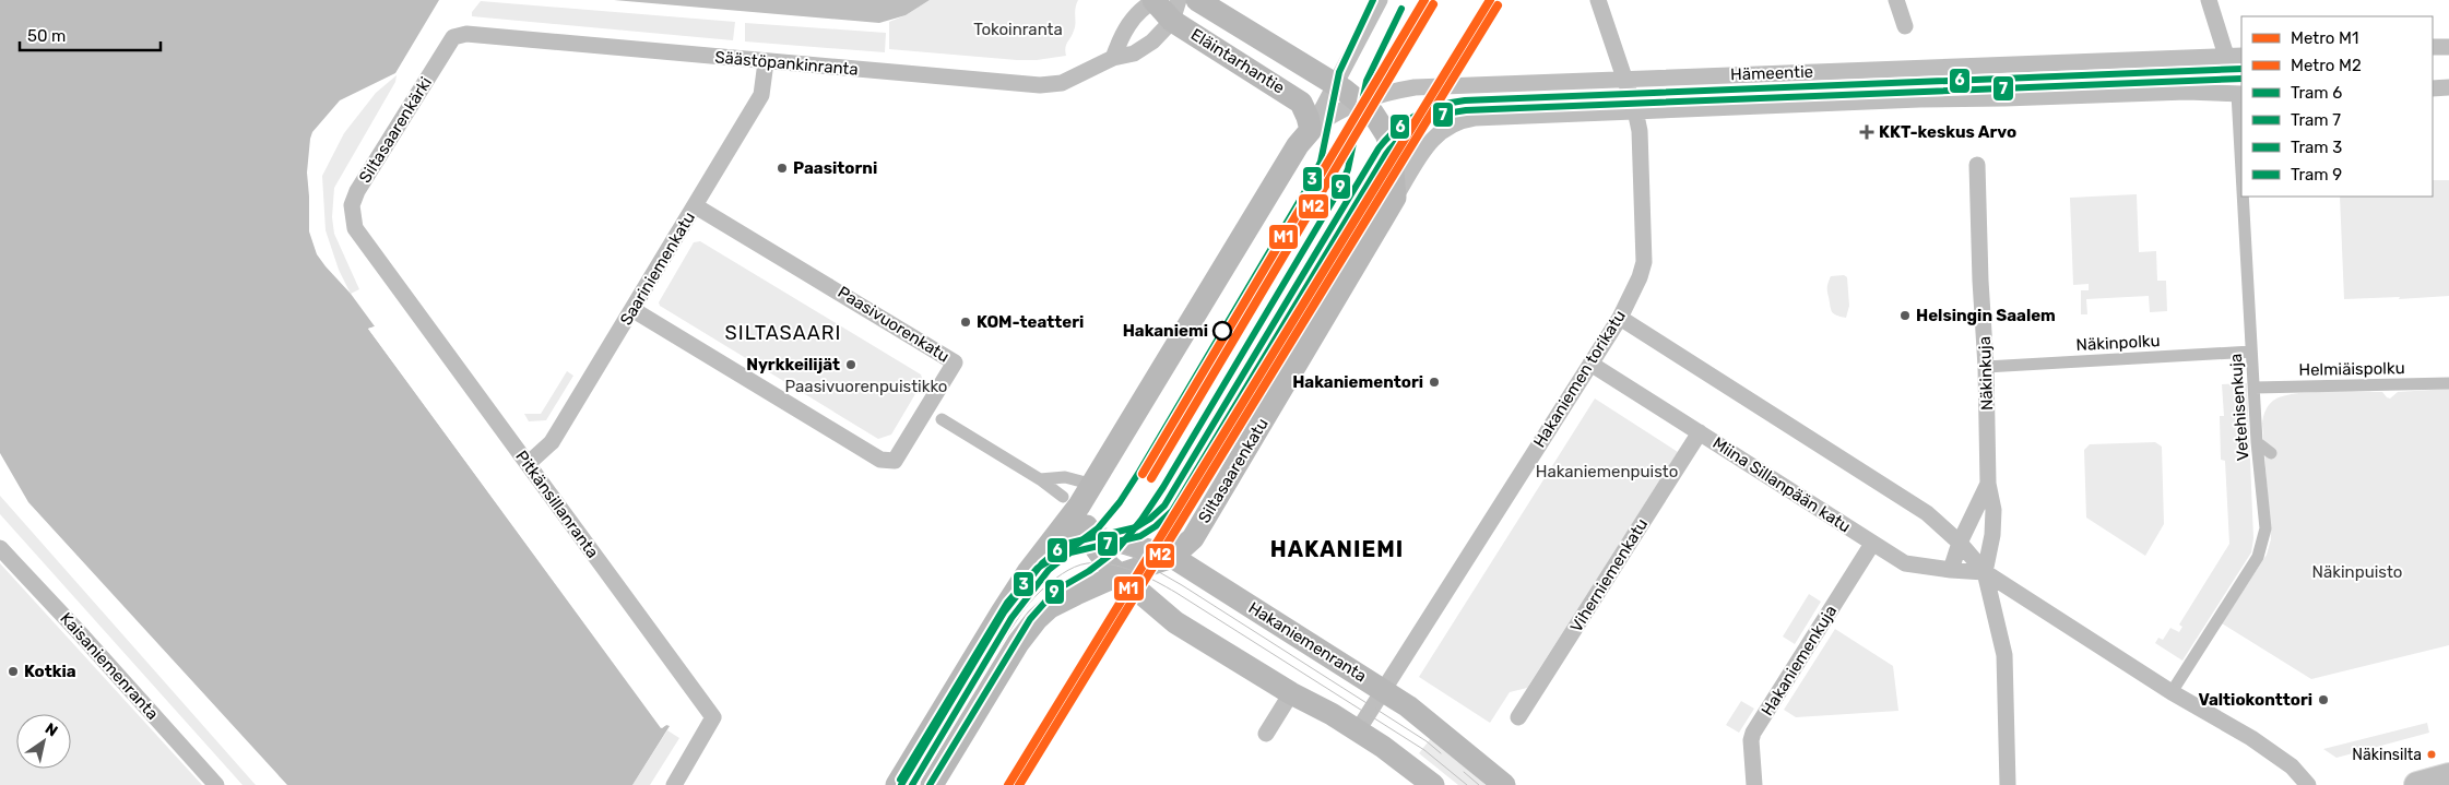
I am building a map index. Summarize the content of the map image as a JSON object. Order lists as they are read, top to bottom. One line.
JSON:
{"streets":{"main road":["Eläintarhantie","Siltasaarenkatu","Hakaniemenranta"],"street":["Säästöpankinranta","Hämeentie","Siltasaarenkärki","Saariniemenkatu","Paasivuorenkatu","Näkinpolku","Helmiäispolku","Näkinkuja","Hakaniemen torikatu","Vetehisenkuja","Miina Sillanpään katu","Pitkänsillanranta","Viherniemenkatu","Hakaniemenkuja","Kaisaniemenranta"]},"crossings":[["Eläintarhantie","Säästöpankinranta"],["Eläintarhantie","Hämeentie"],["Säästöpankinranta","Siltasaarenkärki"],["Säästöpankinranta","Saariniemenkatu"],["Hämeentie","Hakaniemen torikatu"],["Hämeentie","Vetehisenkuja"],["Hämeentie","Siltasaarenkatu"],["Siltasaarenkärki","Pitkänsillanranta"],["Saariniemenkatu","Paasivuorenkatu"],["Saariniemenkatu","Pitkänsillanranta"],["Näkinpolku","Näkinkuja"],["Näkinpolku","Vetehisenkuja"],["Helmiäispolku","Vetehisenkuja"],["Näkinkuja","Miina Sillanpään katu"],["Hakaniemen torikatu","Miina Sillanpään katu"],["Hakaniemen torikatu","Hakaniemenranta"],["Vetehisenkuja","Miina Sillanpään katu"],["Siltasaarenkatu","Hakaniemenranta"],["Miina Sillanpään katu","Viherniemenkatu"],["Miina Sillanpään katu","Hakaniemenkuja"]],"districts":["SILTASAARI","HAKANIEMI"],"parks":["Tokoinranta","Paasivuorenpuistikko","Hakaniemenpuisto","Näkinpuisto"],"places":{"health":["KKT-keskus Arvo"],"other":["Paasitorni","Helsingin Saalem","KOM-teatteri","Hakaniemi","Nyrkkeilijät","Hakaniementori","Kotkia","Valtiokonttori","Näkinsilta"]},"lines":["metro line M1","tram line 3","metro line M2","tram line 9","tram line 6","tram line 7"],"legend":["Metro M1","Metro M2","Tram 6","Tram 7","Tram 3","Tram 9"],"scale_bar":"50 m","north":"top right"}
